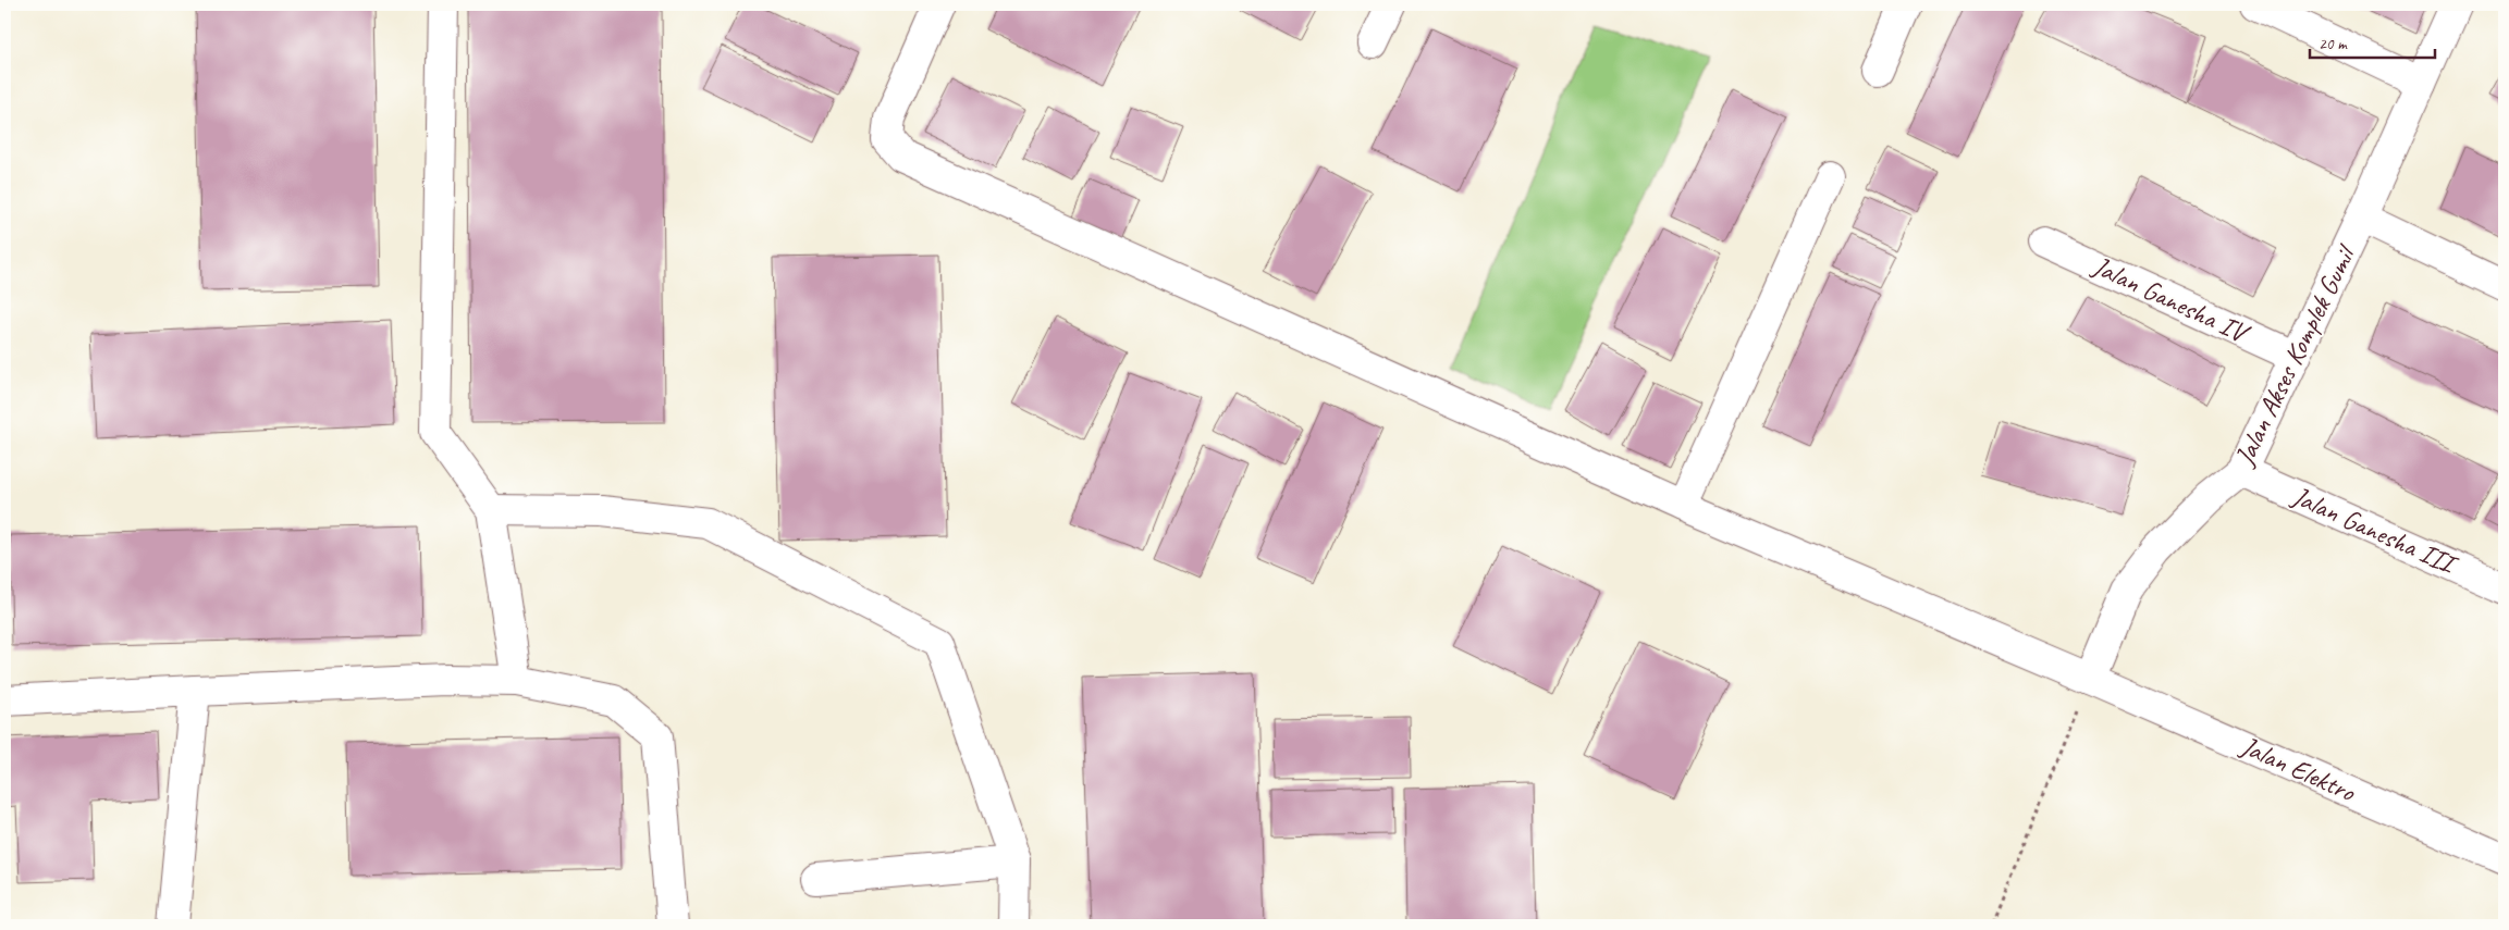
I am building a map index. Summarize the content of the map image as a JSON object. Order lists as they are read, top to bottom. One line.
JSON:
{"streets":{"street":["Jalan Ganesha IV","Jalan Akses Komplek Gumil","Jalan Ganesha III","Jalan Elektro"]},"crossings":[["Jalan Ganesha IV","Jalan Akses Komplek Gumil"],["Jalan Akses Komplek Gumil","Jalan Ganesha III"],["Jalan Akses Komplek Gumil","Jalan Elektro"]],"scale_bar":"20 m"}
